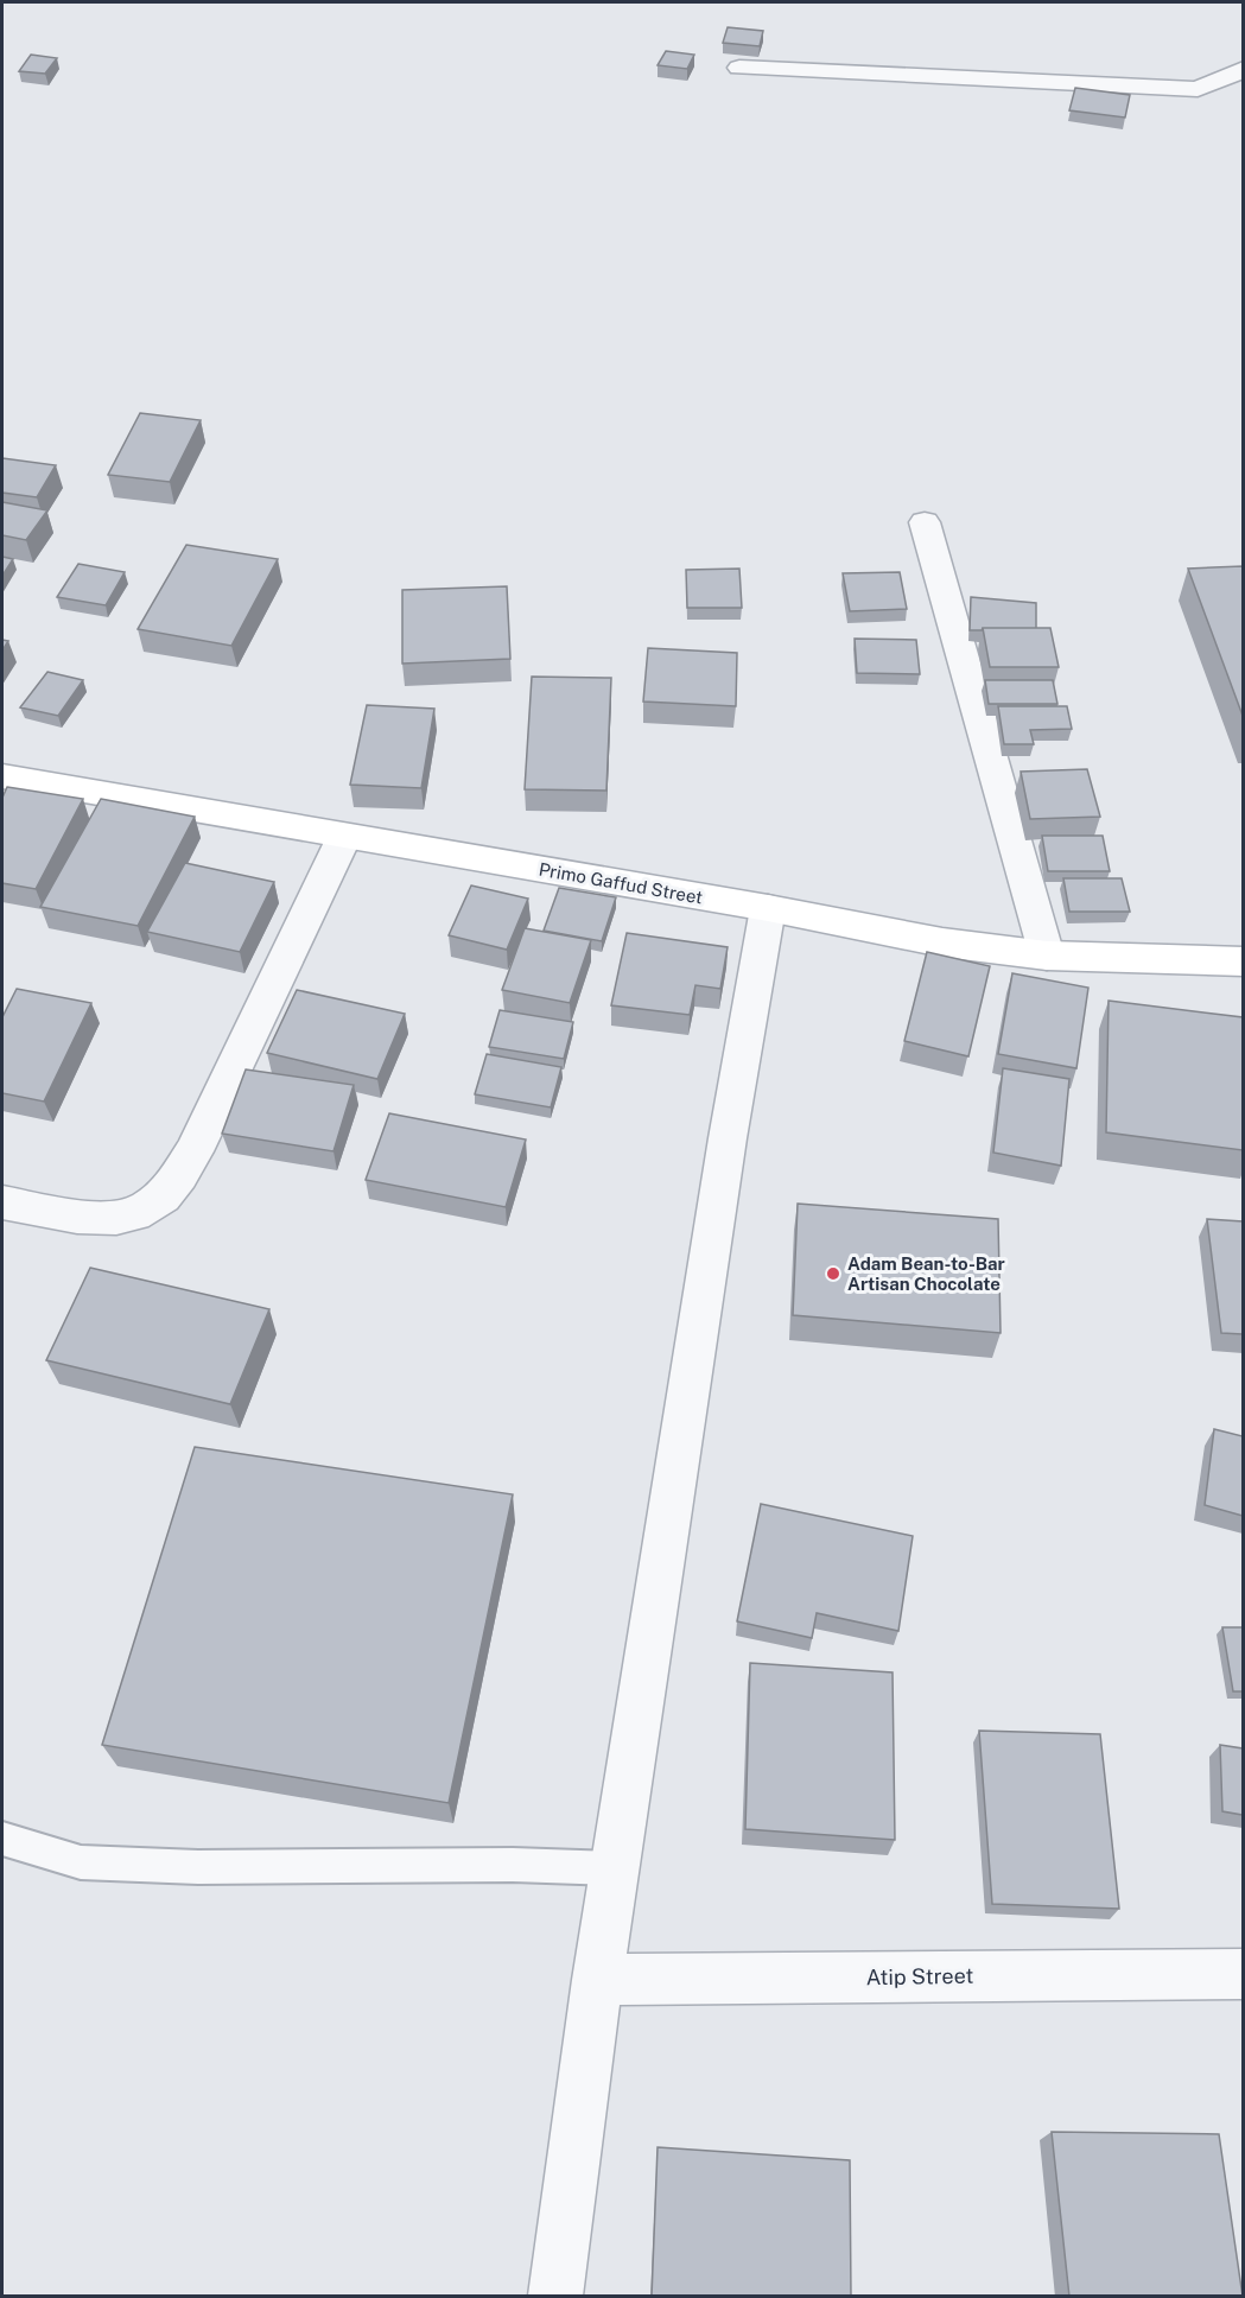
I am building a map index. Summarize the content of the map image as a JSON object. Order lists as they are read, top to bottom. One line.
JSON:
{"streets":{"main road":["Primo Gaffud Street"],"street":["Atip Street"]},"places":["Adam Bean-to-Bar Artisan Chocolate"]}
